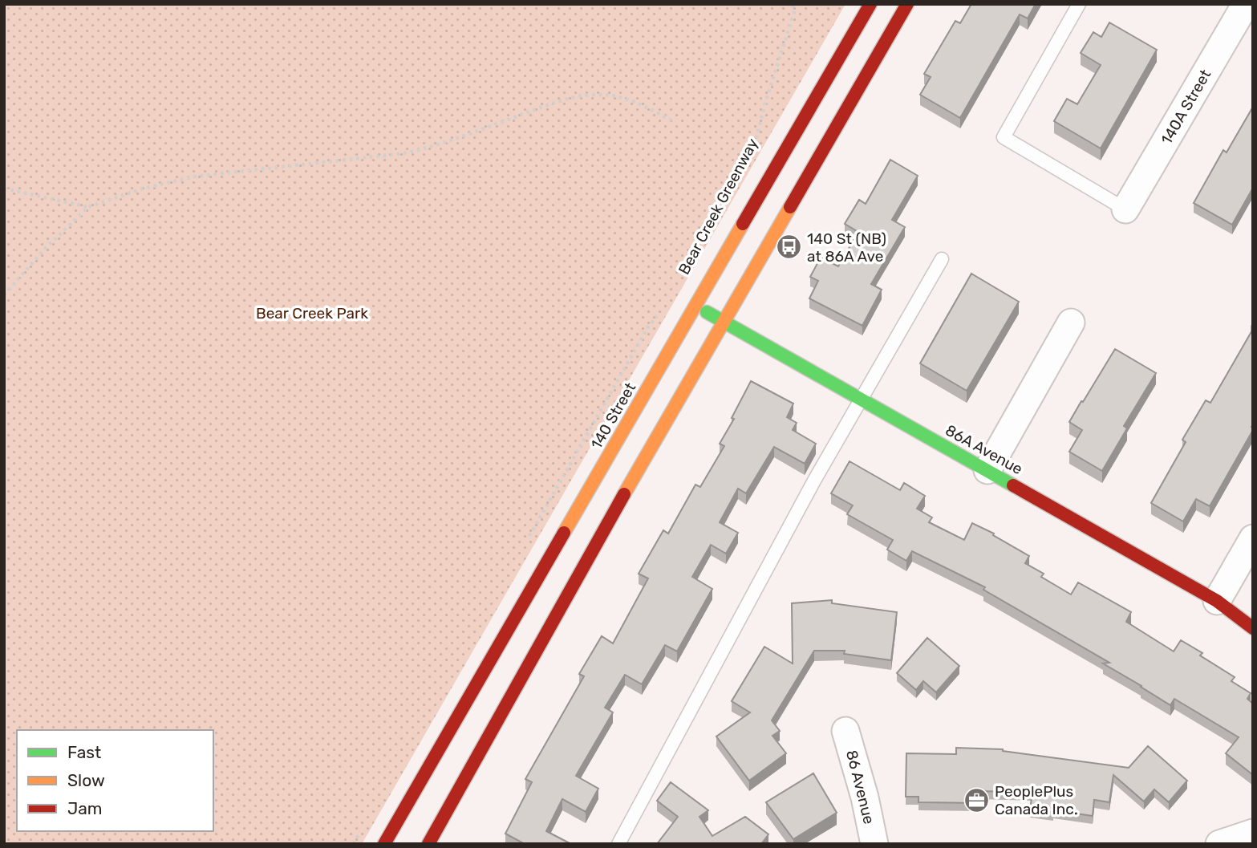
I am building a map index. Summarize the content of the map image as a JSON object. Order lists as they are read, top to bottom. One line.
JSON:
{"streets":{"main road":["140 Street","86A Avenue"],"street":["140A Street","86 Avenue"],"path":["Bear Creek Greenway"]},"crossings":[["140 Street","86A Avenue"]],"parks":["Bear Creek Park"],"places":{"bus stop":["140 St (NB) at 86A Ave"],"office":["PeoplePlus Canada Inc."]},"legend":["Fast","Slow","Jam"]}
